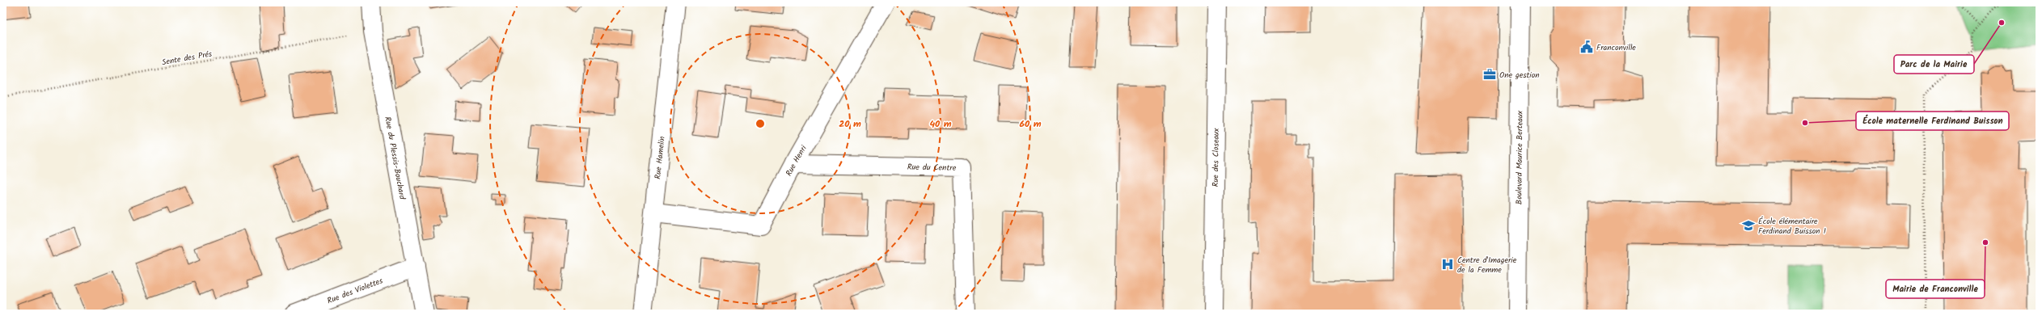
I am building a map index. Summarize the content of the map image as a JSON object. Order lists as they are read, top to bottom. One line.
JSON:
{"streets":{"street":["Boulevard Maurice Berteaux","Rue du Plessis-Bouchard","Rue Hamelin","Rue des Closeaux","Rue Henri","Rue du Centre","Rue des Violettes"],"path":["Sente des Prés"]},"crossings":[["Sente des Prés","Rue du Plessis-Bouchard"],["Rue du Plessis-Bouchard","Rue des Violettes"],["Rue Hamelin","Rue Henri"],["Rue Henri","Rue du Centre"]],"places":{"other":["Parc de la Mairie","École maternelle Ferdinand Buisson","Mairie de Franconville"],"public building":["Franconville"],"office":["One gestion"],"school or university":["École élémentaire Ferdinand Buisson 1"],"hospital":["Centre d'Imagerie de la Femme"]},"rings":["20 m","40 m","60 m"]}
